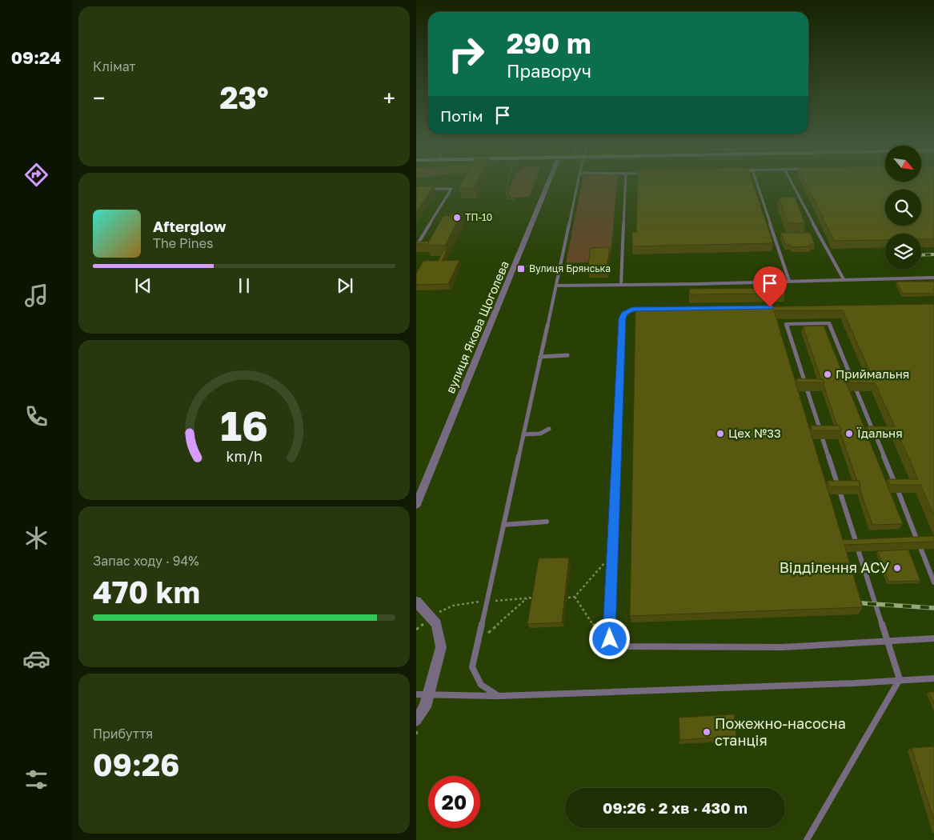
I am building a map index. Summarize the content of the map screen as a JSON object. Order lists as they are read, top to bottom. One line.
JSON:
{"streets":{"street":["вулиця Якова Щоголева"]},"places":{"other":["ТП-10","Приймальня","Цех №33","Їдальня","Відділення АСУ","Пожежно-насосна станція"],"transit":["Вулиця Брянська"]},"north":"bottom right","page":{"tabs":"09:24","tile":["Клімат",["Запас ходу · 94%","470 km"],["Прибуття","09:26"]],"turn":["290 m","Праворуч"],"heat":["−","23°","+"],"then":"Потім","song":["Afterglow","The Pines"],"limit":"20","trip":"09:26 · 2 хв · 430 m","gauge":["16","km/h"]}}
